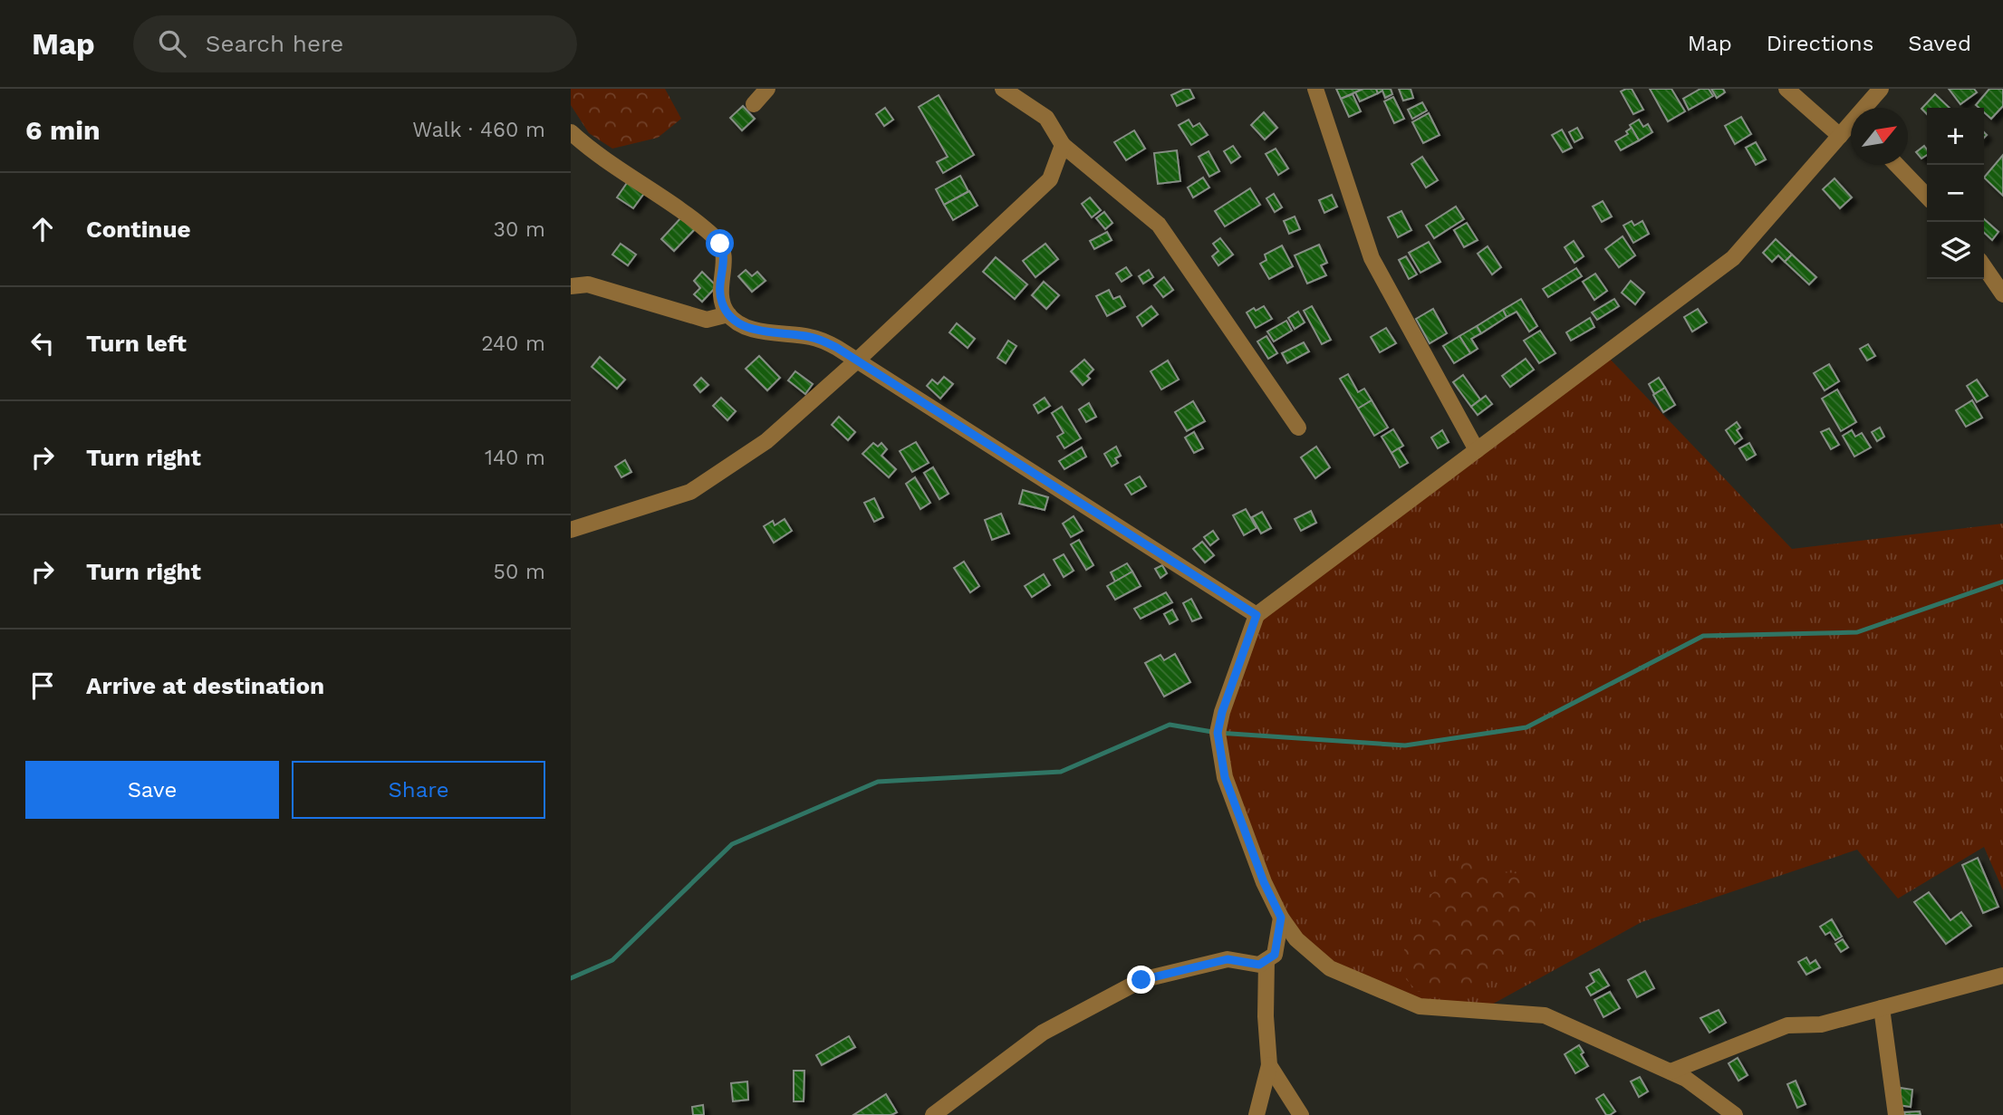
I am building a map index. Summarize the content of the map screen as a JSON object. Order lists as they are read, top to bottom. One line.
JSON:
{"north":"top right","page":{"header":"Map","search":"Search here","nav":["Map","Directions","Saved"],"heading":["6 min","Walk · 460 m"],"map_buttons":["+","−"],"list":[["Continue","30 m"],["Turn left","240 m"],["Turn right","140 m"],["Turn right","50 m"],"Arrive at destination"],"buttons":["Save","Share"]}}
